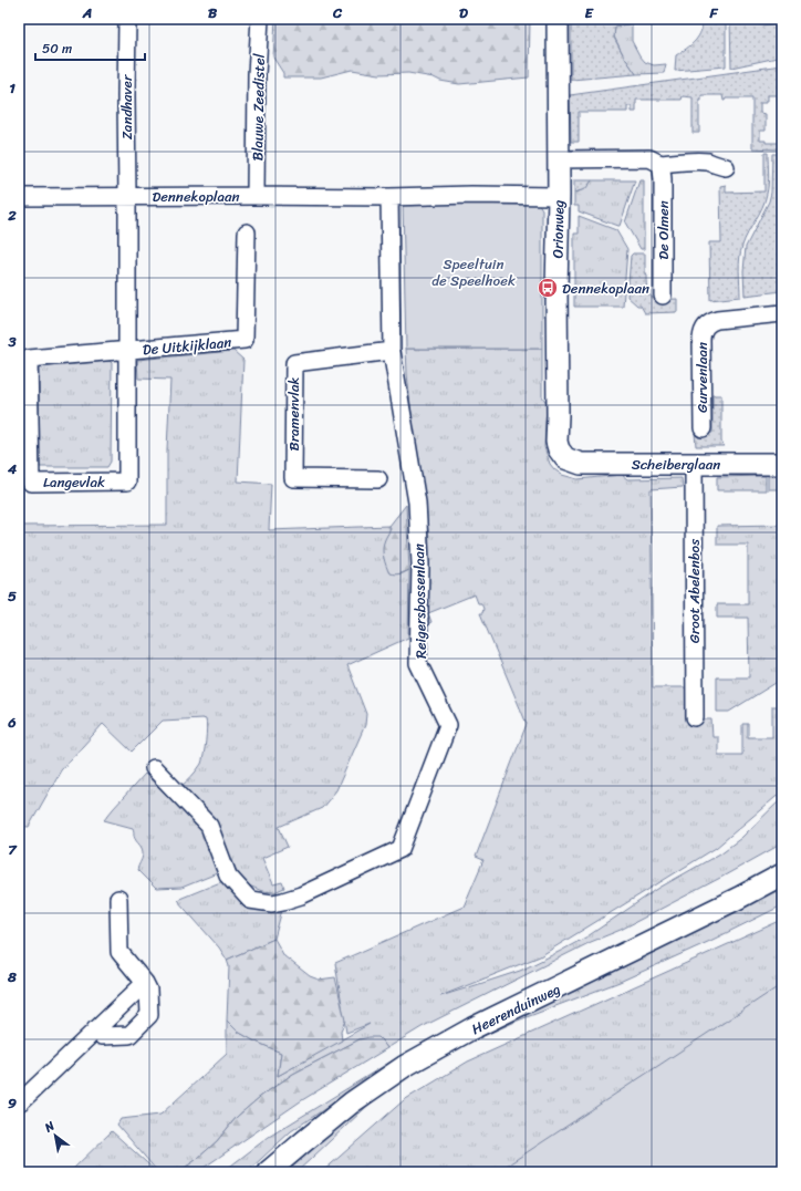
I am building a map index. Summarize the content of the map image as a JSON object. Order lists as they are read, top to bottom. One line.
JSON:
{"streets":{"street":["Zandhaver","Blauwe Zeedistel","Dennekoplaan","Orionweg","De Olmen","De Uitkijklaan","Gurvenlaan","Bramenvlak","Scheiberglaan","Langevlak","Groot Abelenbos","Reigersbossenlaan","Heerenduinweg"]},"crossings":[["Zandhaver","Dennekoplaan"],["Zandhaver","Langevlak"],["Blauwe Zeedistel","Dennekoplaan"],["Dennekoplaan","Orionweg"],["Dennekoplaan","Langevlak"],["Dennekoplaan","Reigersbossenlaan"],["Orionweg","Scheiberglaan"],["De Uitkijklaan","Langevlak"],["Bramenvlak","Reigersbossenlaan"],["Scheiberglaan","Groot Abelenbos"]],"parks":["Speeltuin de Speelhoek"],"places":{"bus stop":["Dennekoplaan"]},"scale_bar":"50 m","north":"top left","grid":{"columns":["A","B","C","D","E","F"],"rows":["1","2","3","4","5","6","7","8","9"]}}
